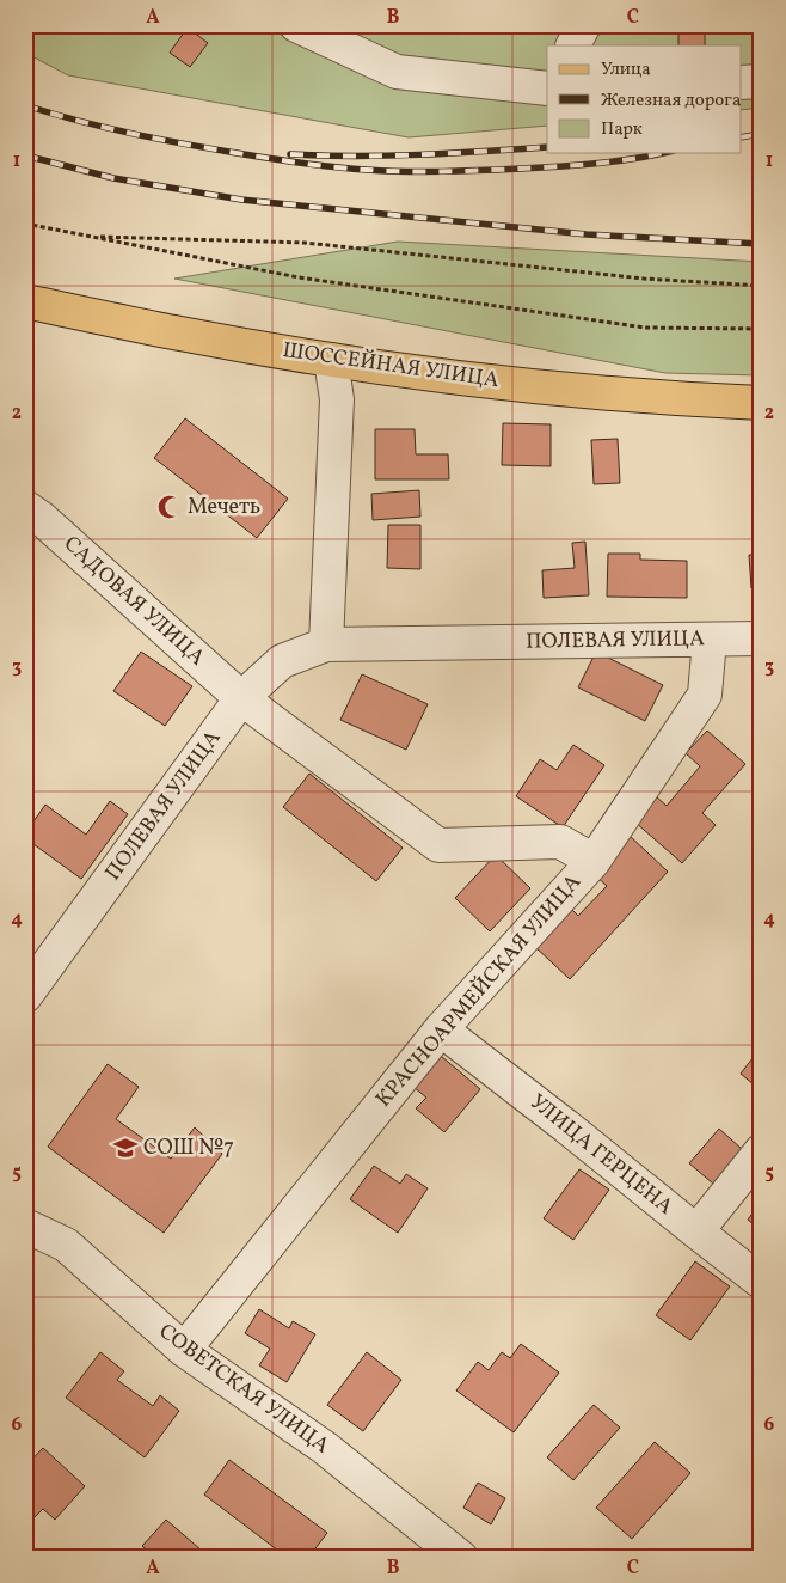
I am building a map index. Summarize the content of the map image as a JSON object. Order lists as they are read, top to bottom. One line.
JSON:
{"streets":{"main road":["ШОССЕЙНАЯ УЛИЦА"],"street":["САДОВАЯ УЛИЦА","ПОЛЕВАЯ УЛИЦА","КРАСНОАРМЕЙСКАЯ УЛИЦА","УЛИЦА ГЕРЦЕНА","СОВЕТСКАЯ УЛИЦА"]},"crossings":[["САДОВАЯ УЛИЦА","ПОЛЕВАЯ УЛИЦА"],["САДОВАЯ УЛИЦА","КРАСНОАРМЕЙСКАЯ УЛИЦА"],["ПОЛЕВАЯ УЛИЦА","КРАСНОАРМЕЙСКАЯ УЛИЦА"],["КРАСНОАРМЕЙСКАЯ УЛИЦА","УЛИЦА ГЕРЦЕНА"],["КРАСНОАРМЕЙСКАЯ УЛИЦА","СОВЕТСКАЯ УЛИЦА"]],"places":{"mosque":["Мечеть"],"school or university":["СОШ №7"]},"legend":["Улица","Железная дорога","Парк"],"grid":{"columns":["A","B","C"],"rows":["1","2","3","4","5","6"]}}
